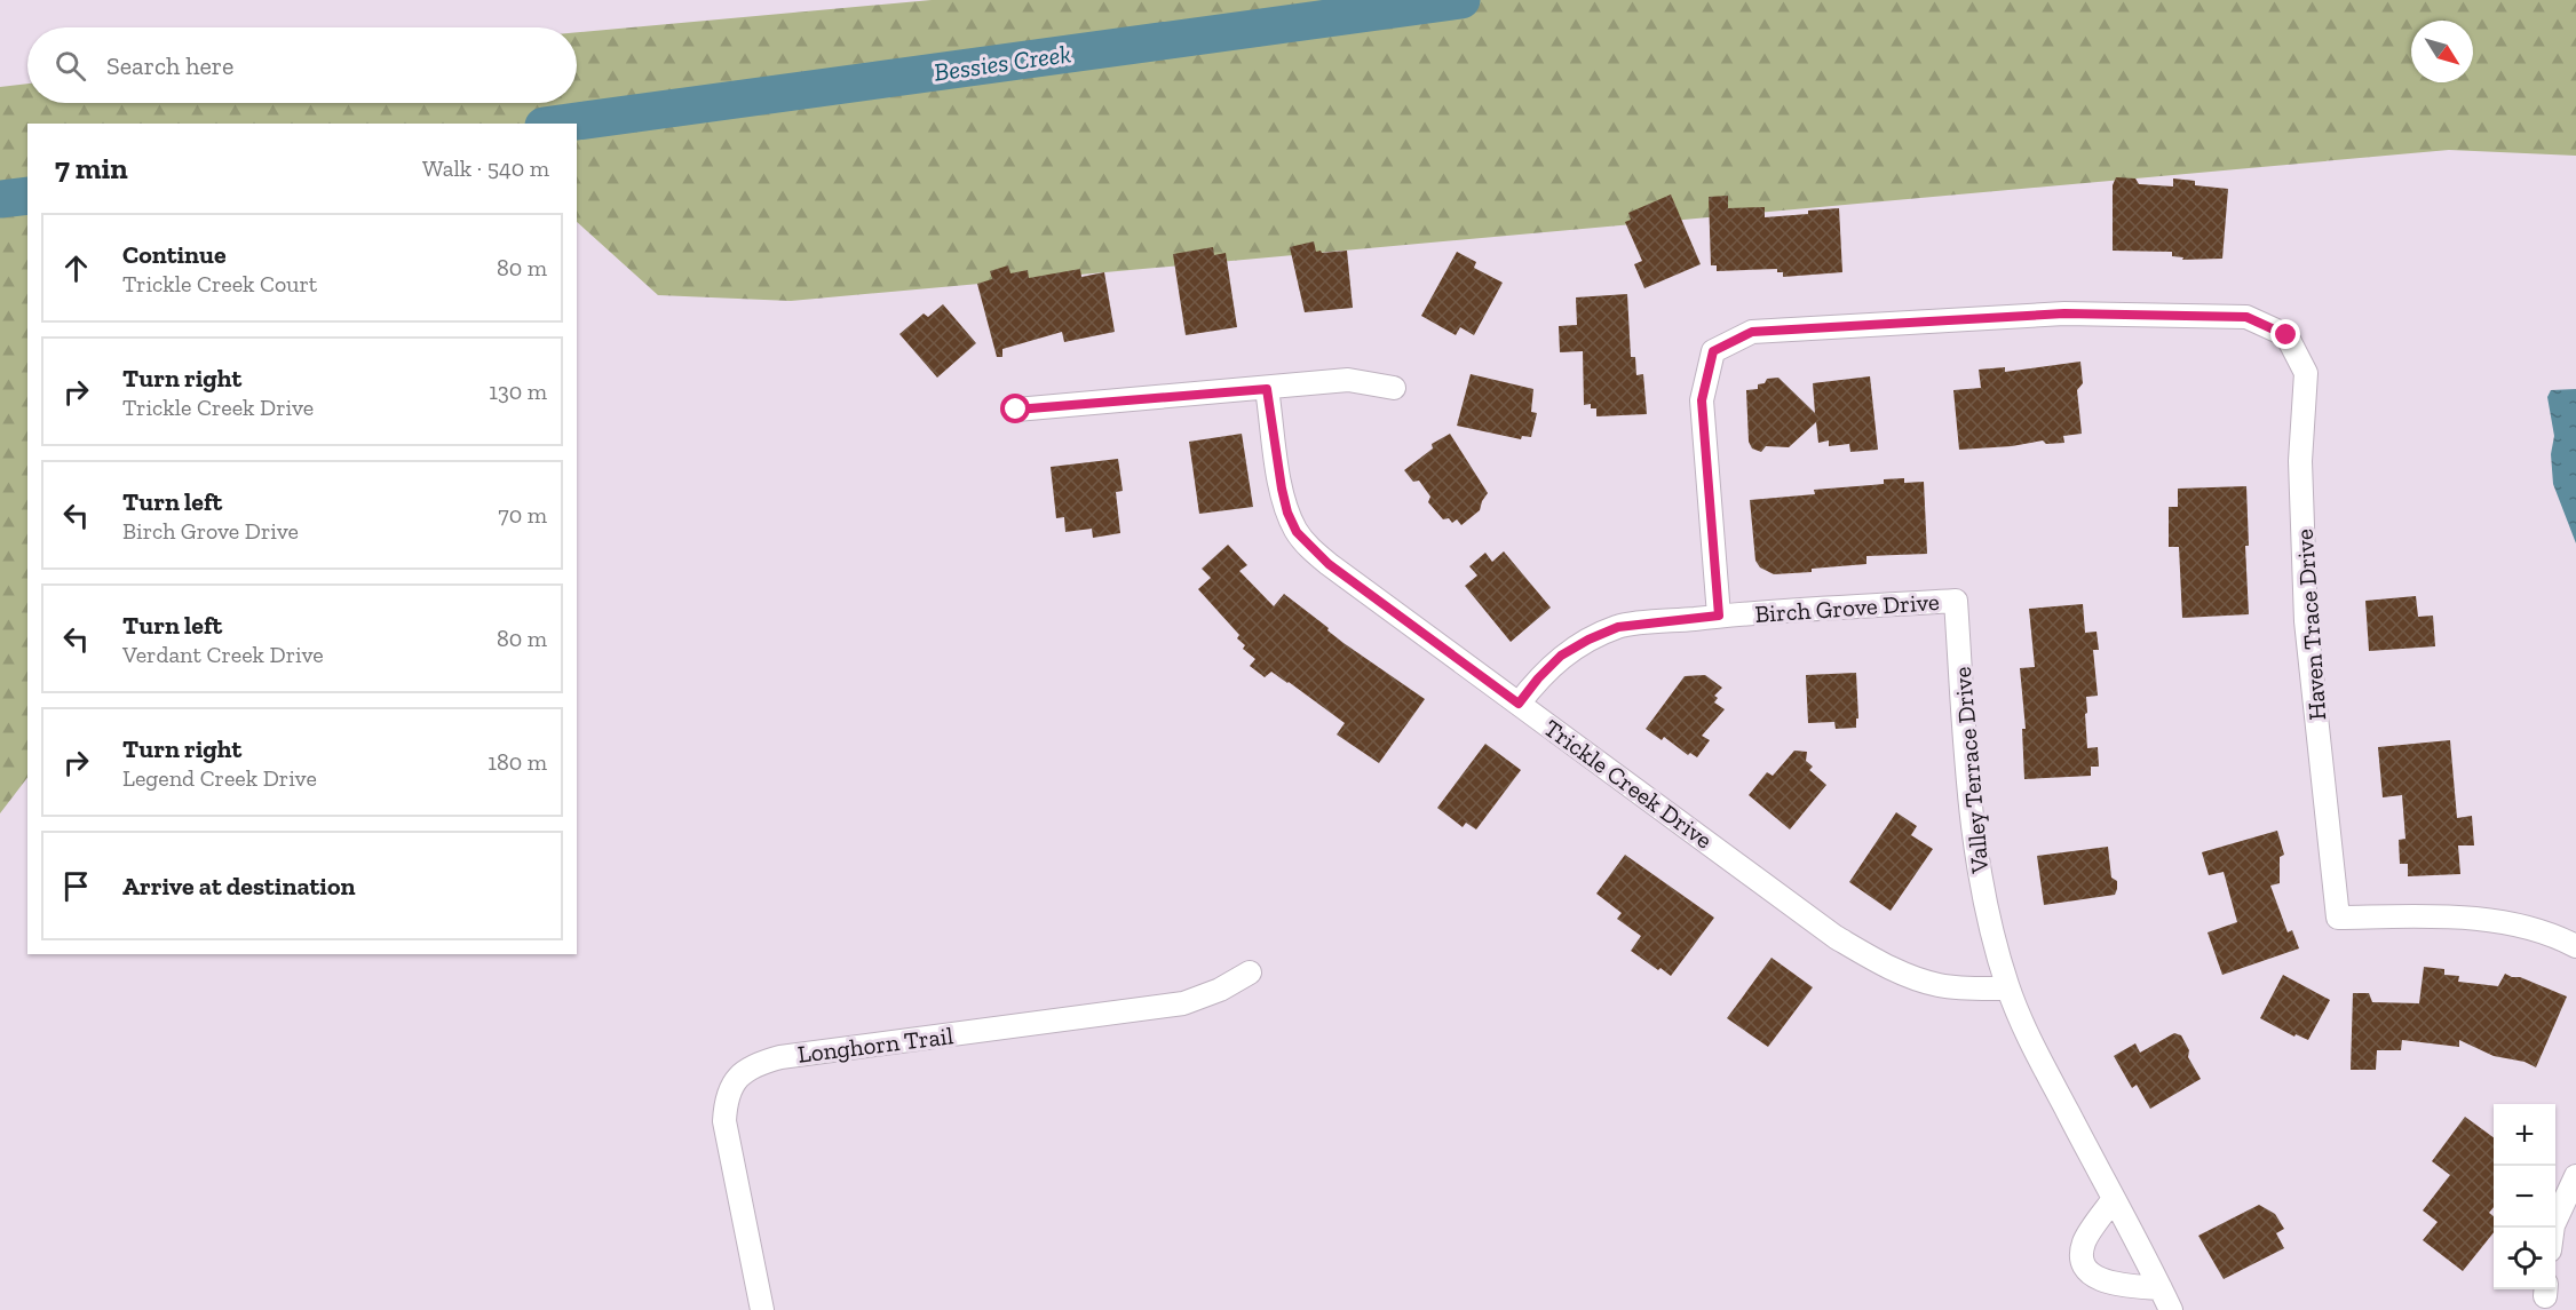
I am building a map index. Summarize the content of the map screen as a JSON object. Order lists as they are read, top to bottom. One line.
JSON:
{"streets":{"street":["Birch Grove Drive","Haven Trace Drive","Valley Terrace Drive","Trickle Creek Drive","Longhorn Trail"]},"crossings":[["Birch Grove Drive","Haven Trace Drive"],["Birch Grove Drive","Valley Terrace Drive"],["Birch Grove Drive","Trickle Creek Drive"],["Valley Terrace Drive","Trickle Creek Drive"]],"water":["Bessies Creek"],"north":"bottom right","page":{"search":"Search here","heading":["7 min","Walk · 540 m"],"list":[["Continue","Trickle Creek Court","80 m"],["Turn right","Trickle Creek Drive","130 m"],["Turn left","Birch Grove Drive","70 m"],["Turn left","Verdant Creek Drive","80 m"],["Turn right","Legend Creek Drive","180 m"],"Arrive at destination"],"map_buttons":["+","−"]}}
